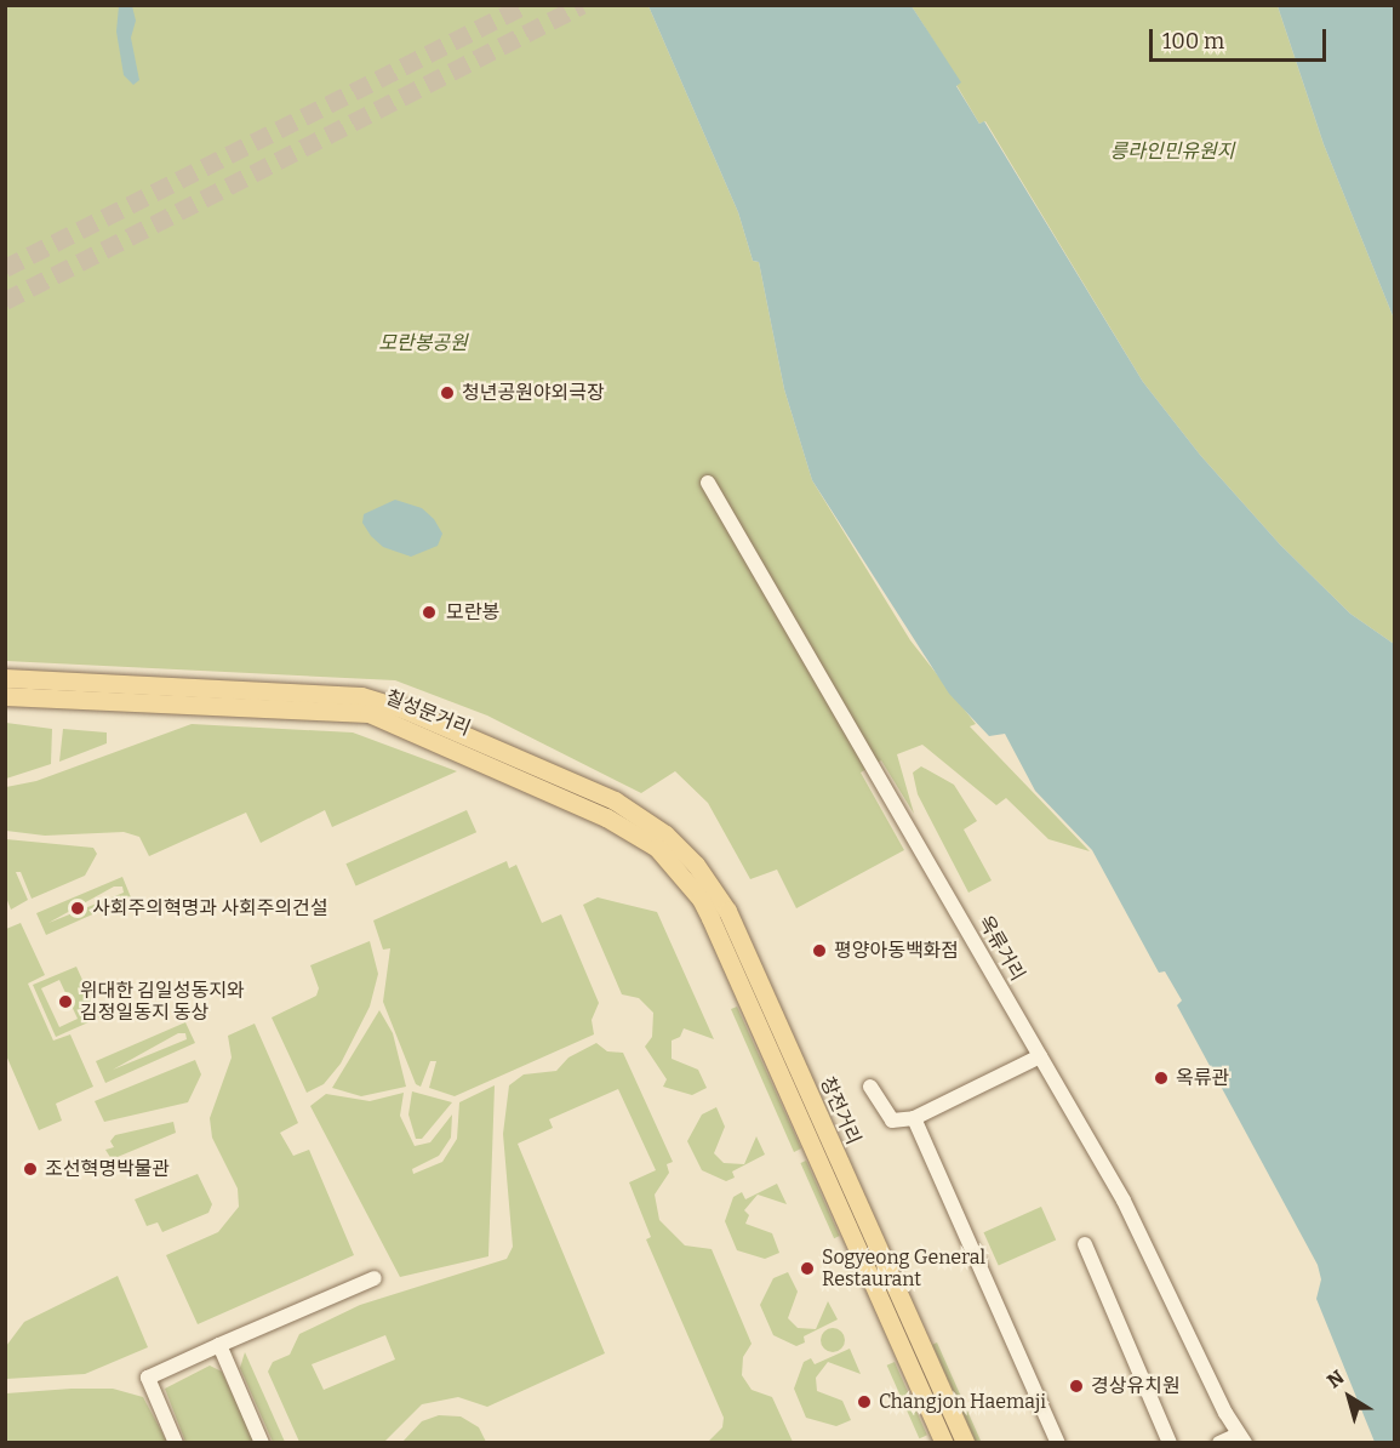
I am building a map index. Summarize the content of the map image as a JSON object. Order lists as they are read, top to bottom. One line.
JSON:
{"streets":{"main road":["칠성문거리","창전거리"],"street":["옥류거리"]},"crossings":[["칠성문거리","창전거리"]],"parks":["릉라인민유원지","모란봉공원"],"places":["청년공원야외극장","모란봉","사회주의혁명과 사회주의건설","평양아동백화점","위대한 김일성동지와 김정일동지 동상","옥류관","조선혁명박물관","Sogyeong General Restaurant","경상유치원","Changjon Haemaji"],"scale_bar":"100 m","north":"top left"}
